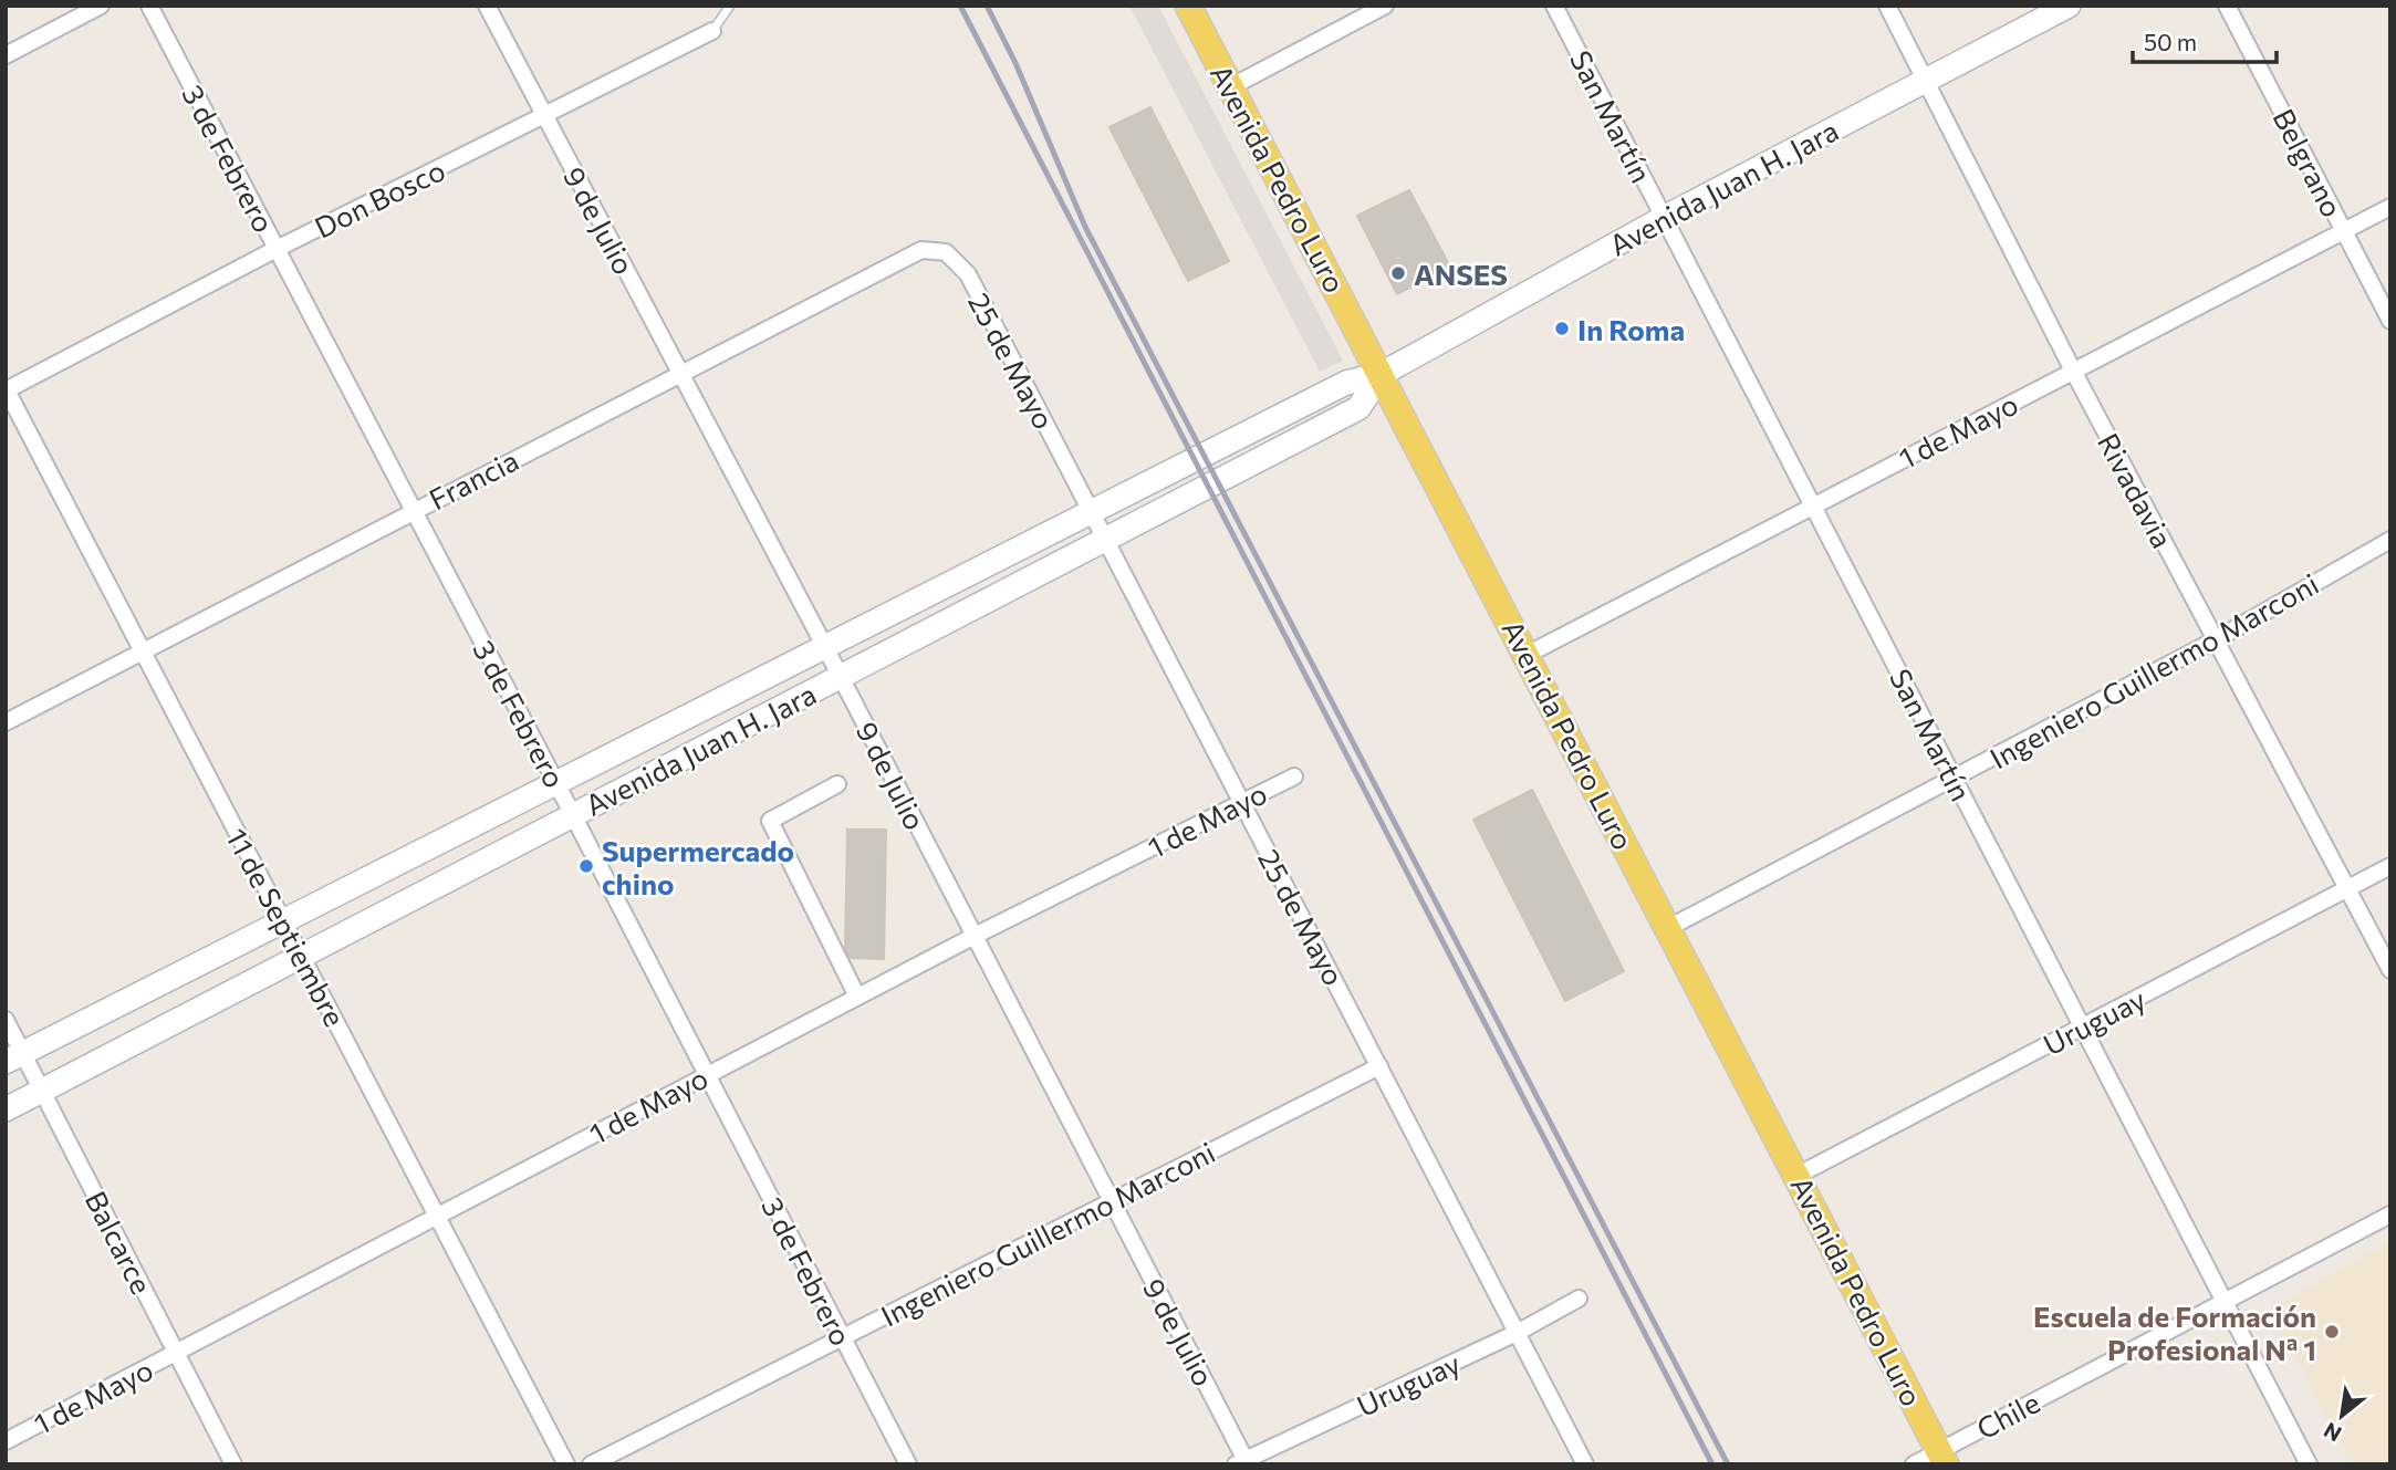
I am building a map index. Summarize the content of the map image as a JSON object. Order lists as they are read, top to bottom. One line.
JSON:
{"streets":{"main road":["Avenida Pedro Luro","Avenida Juan H. Jara"],"street":["San Martín","3 de Febrero","Belgrano","Don Bosco","9 de Julio","25 de Mayo","1 de Mayo","Francia","Rivadavia","Ingeniero Guillermo Marconi","11 de Septiembre","Uruguay","Balcarce","Chile"]},"crossings":[["San Martín","Avenida Juan H. Jara"],["San Martín","1 de Mayo"],["San Martín","Ingeniero Guillermo Marconi"],["San Martín","Uruguay"],["San Martín","Chile"],["3 de Febrero","Avenida Juan H. Jara"],["3 de Febrero","Don Bosco"],["3 de Febrero","1 de Mayo"],["3 de Febrero","Francia"],["3 de Febrero","Ingeniero Guillermo Marconi"],["Belgrano","1 de Mayo"],["Avenida Pedro Luro","Avenida Juan H. Jara"],["Avenida Pedro Luro","1 de Mayo"],["Avenida Pedro Luro","Ingeniero Guillermo Marconi"],["Avenida Pedro Luro","Uruguay"],["Avenida Pedro Luro","Chile"],["Avenida Juan H. Jara","9 de Julio"],["Avenida Juan H. Jara","25 de Mayo"],["Avenida Juan H. Jara","Rivadavia"],["Avenida Juan H. Jara","11 de Septiembre"],["Avenida Juan H. Jara","Balcarce"],["Don Bosco","9 de Julio"],["Don Bosco","11 de Septiembre"],["9 de Julio","1 de Mayo"],["9 de Julio","Francia"],["9 de Julio","Ingeniero Guillermo Marconi"],["9 de Julio","Uruguay"],["25 de Mayo","1 de Mayo"],["25 de Mayo","Francia"],["25 de Mayo","Ingeniero Guillermo Marconi"],["25 de Mayo","Uruguay"],["1 de Mayo","Rivadavia"],["1 de Mayo","11 de Septiembre"],["1 de Mayo","Balcarce"],["Francia","11 de Septiembre"],["Rivadavia","Ingeniero Guillermo Marconi"],["Rivadavia","Uruguay"]],"places":["ANSES","In Roma","Supermercado chino","Escuela de Formación Profesional Nª 1"],"scale_bar":"50 m","north":"bottom left"}
